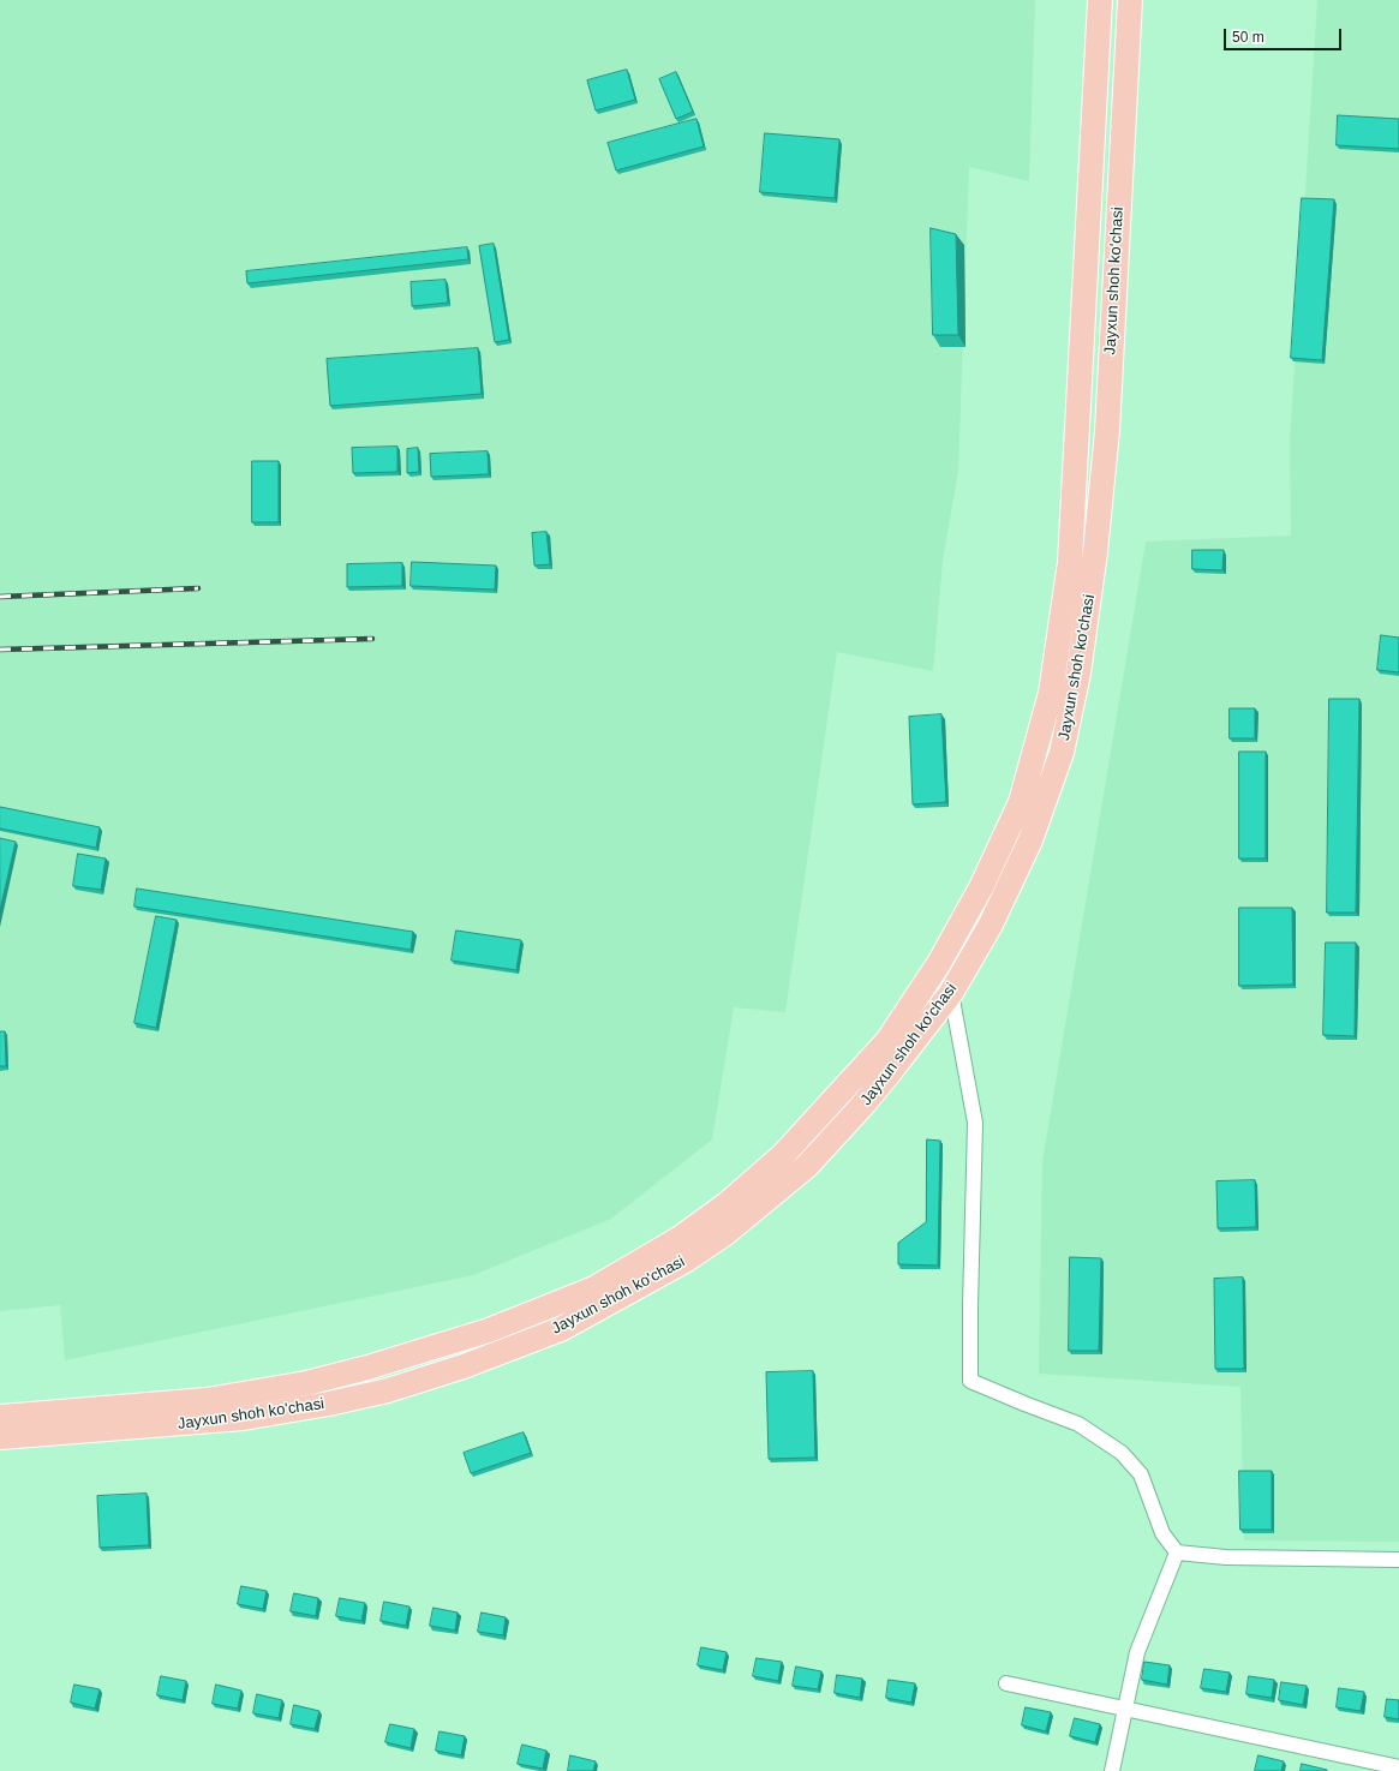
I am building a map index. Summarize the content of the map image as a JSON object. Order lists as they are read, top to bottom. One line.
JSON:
{"streets":{"highway":["Jayxun shoh ko'chasi"]},"scale_bar":"50 m"}
